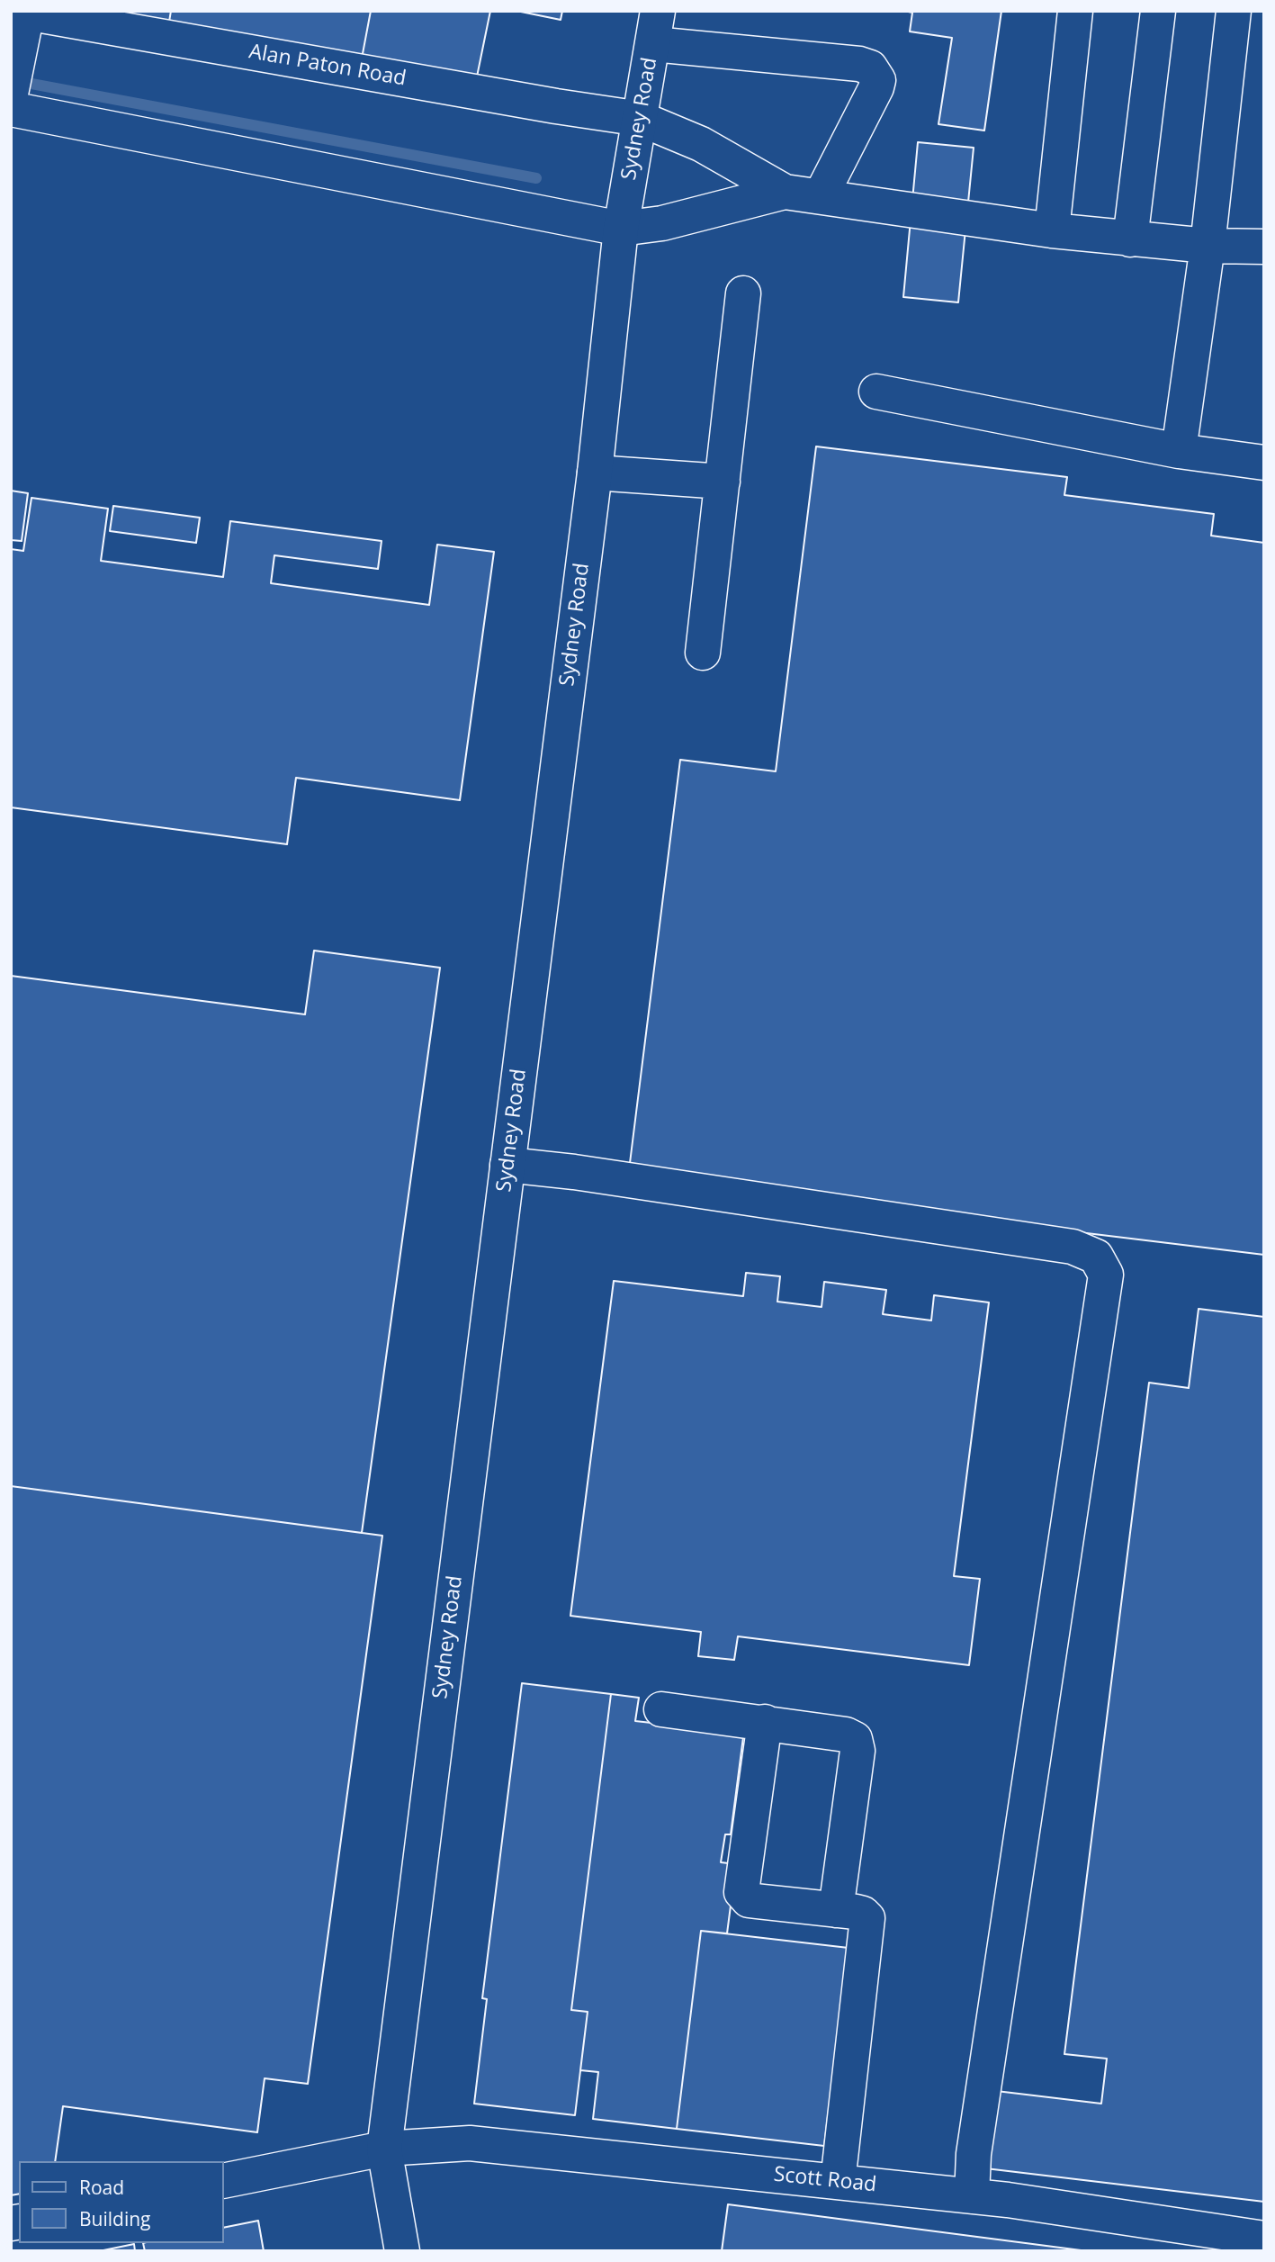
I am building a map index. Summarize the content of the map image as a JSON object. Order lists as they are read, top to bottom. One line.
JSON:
{"streets":{"main road":["Alan Paton Road","Sydney Road","Scott Road"]},"crossings":[["Alan Paton Road","Sydney Road"],["Sydney Road","Scott Road"]],"legend":["Road","Building"]}
